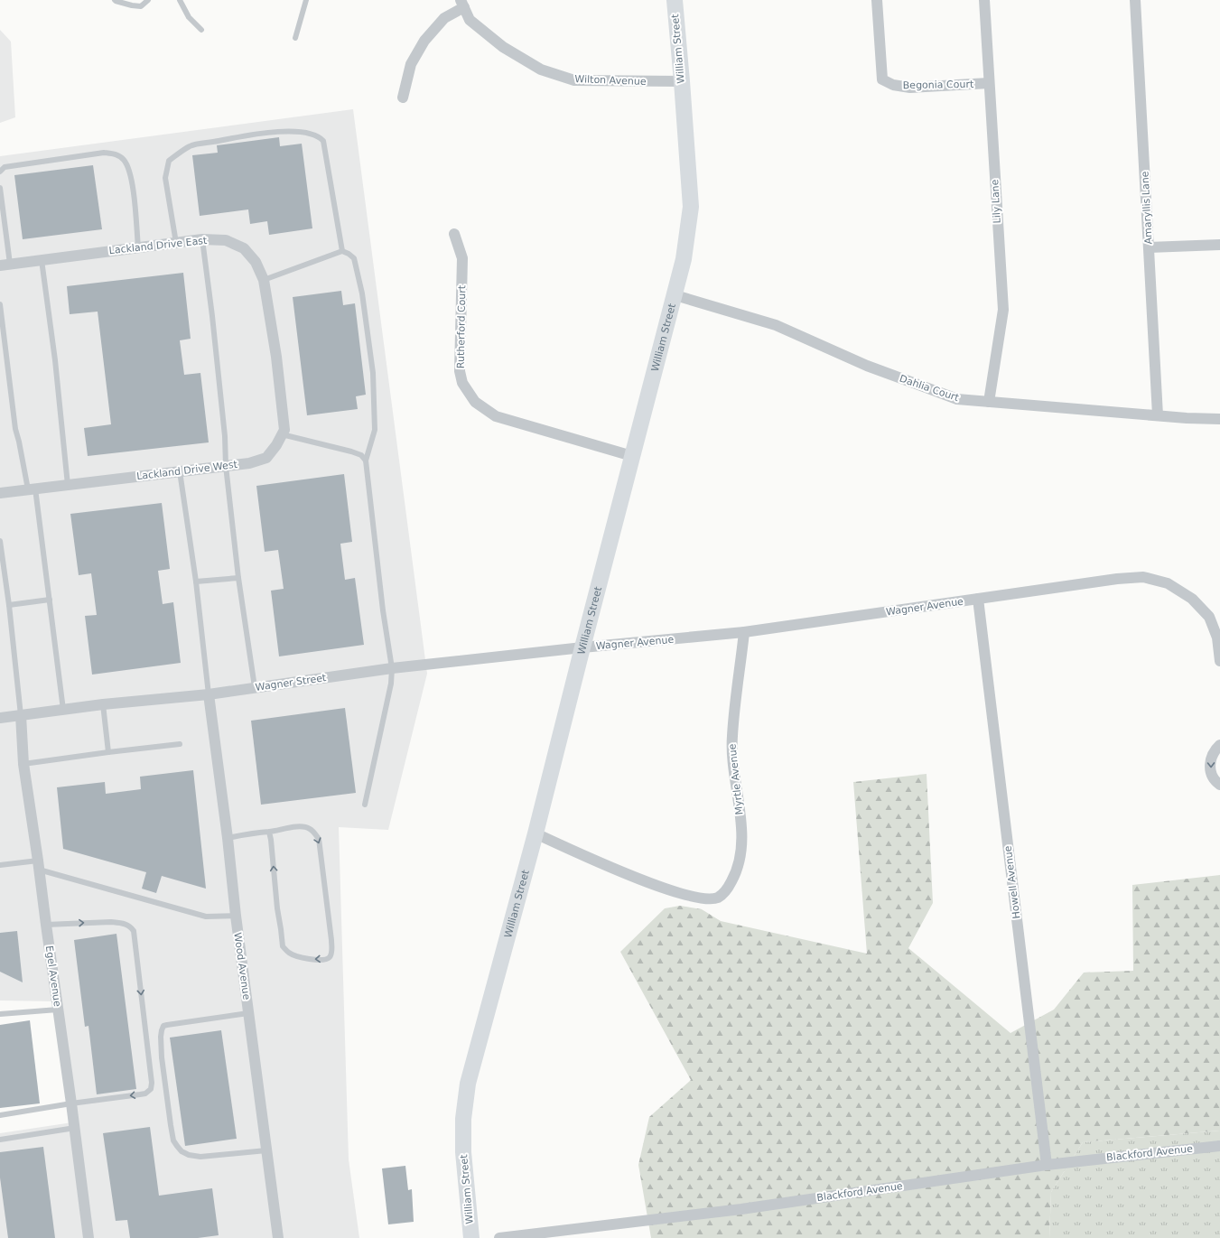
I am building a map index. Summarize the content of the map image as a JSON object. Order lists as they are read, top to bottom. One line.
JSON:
{"streets":{"main road":["William Street"],"street":["Wilton Avenue","Begonia Court","Lily Lane","Amaryllis Lane","Lackland Drive East","Rutherford Court","Dahlia Court","Lackland Drive West","Wagner Avenue","Wagner Street","Myrtle Avenue","Howell Avenue","Wood Avenue","Egel Avenue","Blackford Avenue"]},"crossings":[["William Street","Wilton Avenue"],["William Street","Rutherford Court"],["William Street","Dahlia Court"],["William Street","Wagner Avenue"],["William Street","Wagner Street"],["William Street","Myrtle Avenue"],["Begonia Court","Lily Lane"],["Lily Lane","Dahlia Court"],["Amaryllis Lane","Dahlia Court"],["Lackland Drive East","Lackland Drive West"],["Wagner Avenue","Wagner Street"],["Wagner Avenue","Myrtle Avenue"],["Wagner Avenue","Howell Avenue"],["Wagner Street","Wood Avenue"],["Wagner Street","Egel Avenue"],["Howell Avenue","Blackford Avenue"]]}
